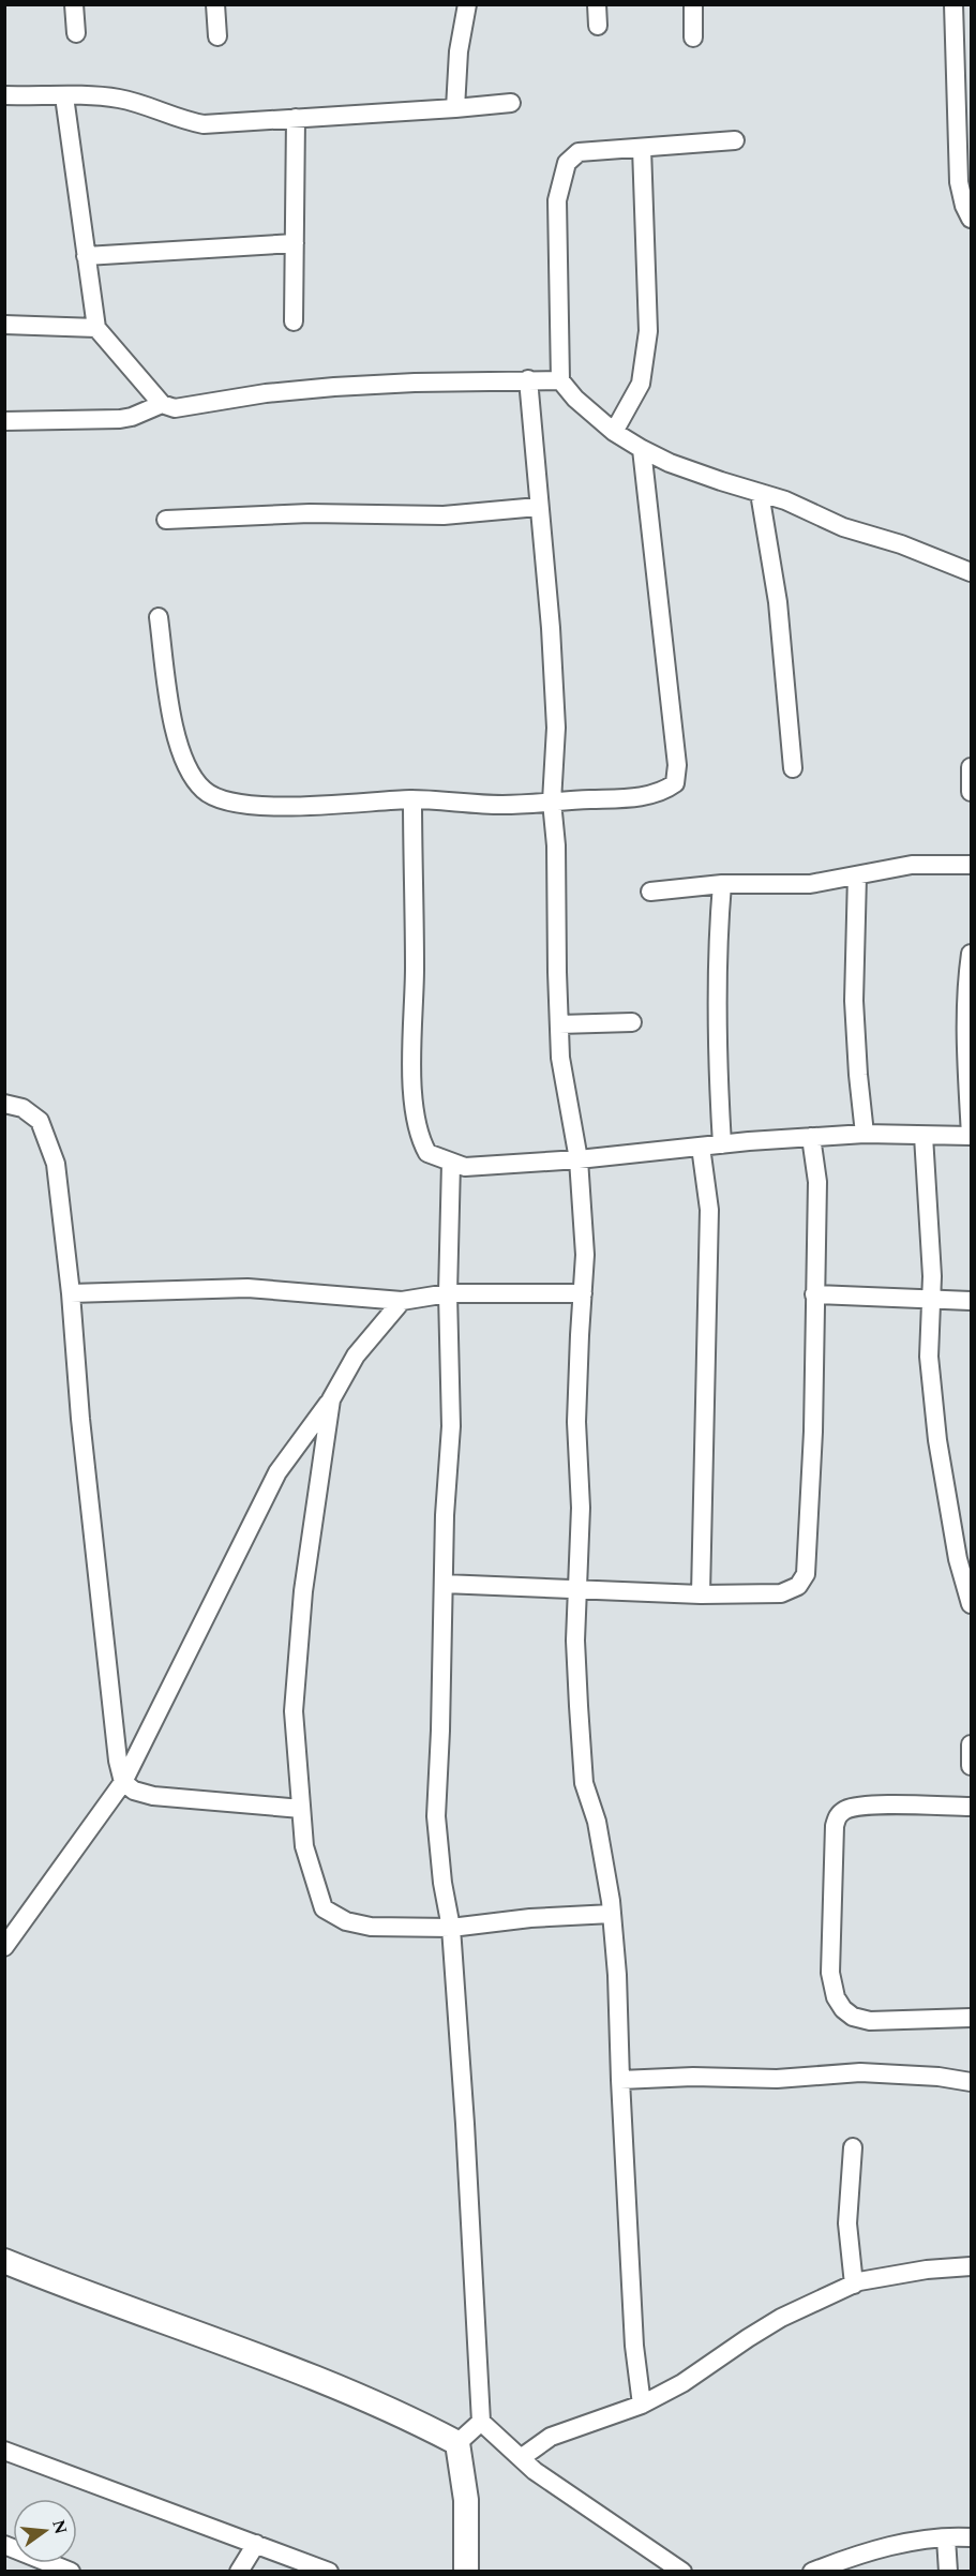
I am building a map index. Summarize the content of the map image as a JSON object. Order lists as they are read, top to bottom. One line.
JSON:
{"north":"right"}
